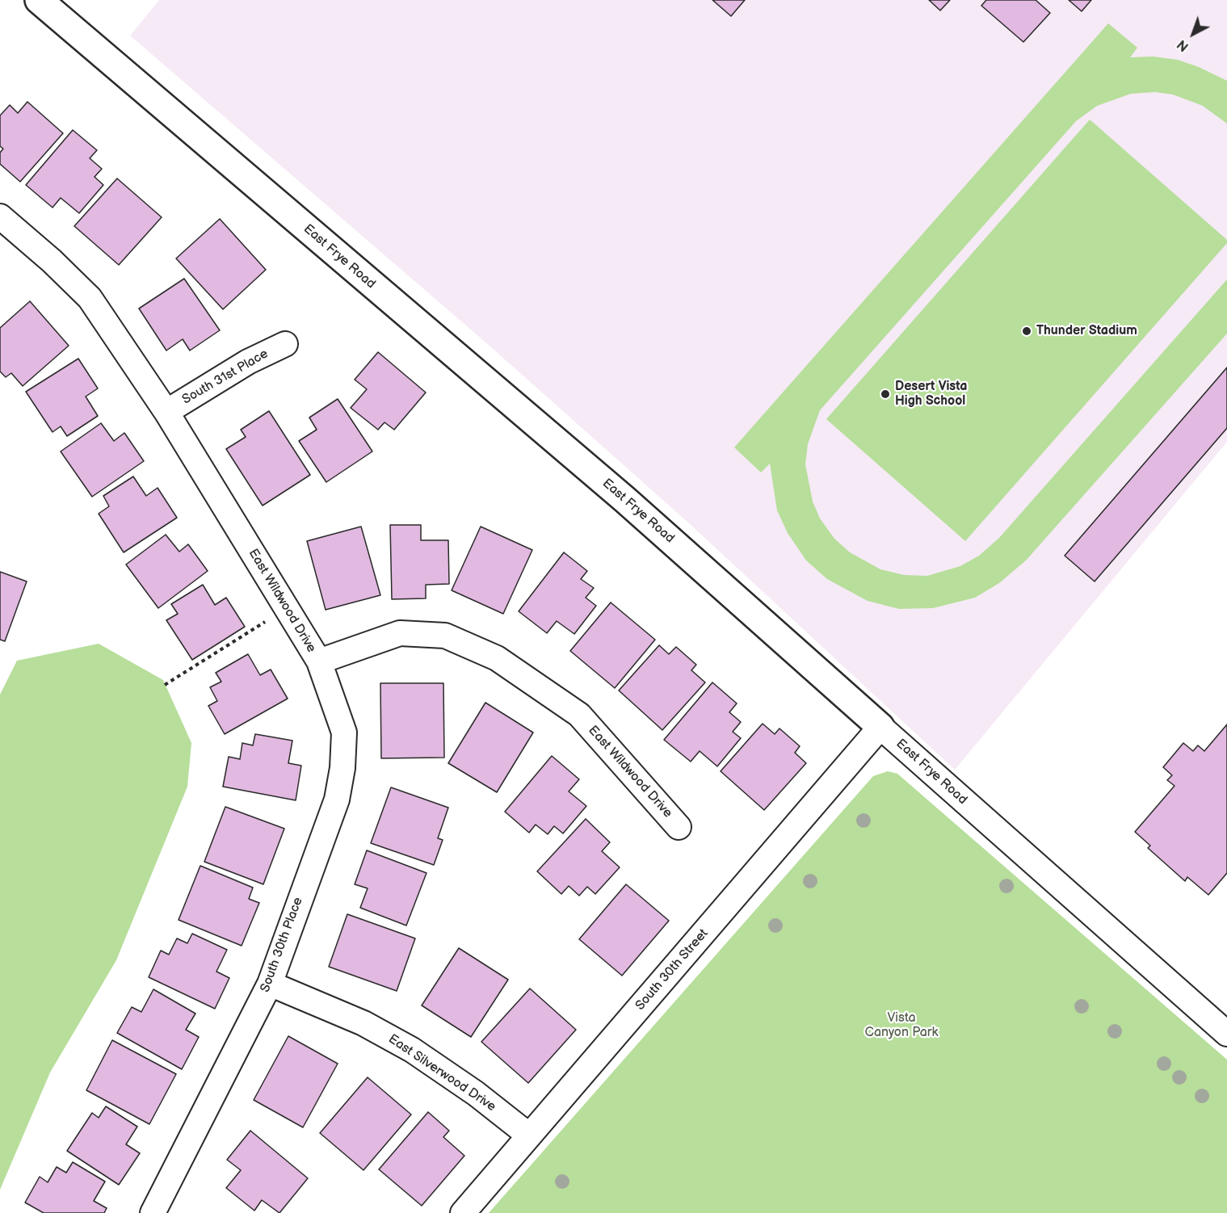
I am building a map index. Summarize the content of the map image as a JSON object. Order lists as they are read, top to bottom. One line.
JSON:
{"streets":{"street":["East Frye Road","South 31st Place","East Wildwood Drive","South 30th Place","South 30th Street","East Silverwood Drive"]},"crossings":[["East Frye Road","South 30th Street"],["South 31st Place","East Wildwood Drive"],["East Wildwood Drive","South 30th Place"],["South 30th Place","East Silverwood Drive"],["South 30th Street","East Silverwood Drive"]],"parks":["Vista Canyon Park"],"places":["Thunder Stadium","Desert Vista High School"],"north":"bottom left"}
